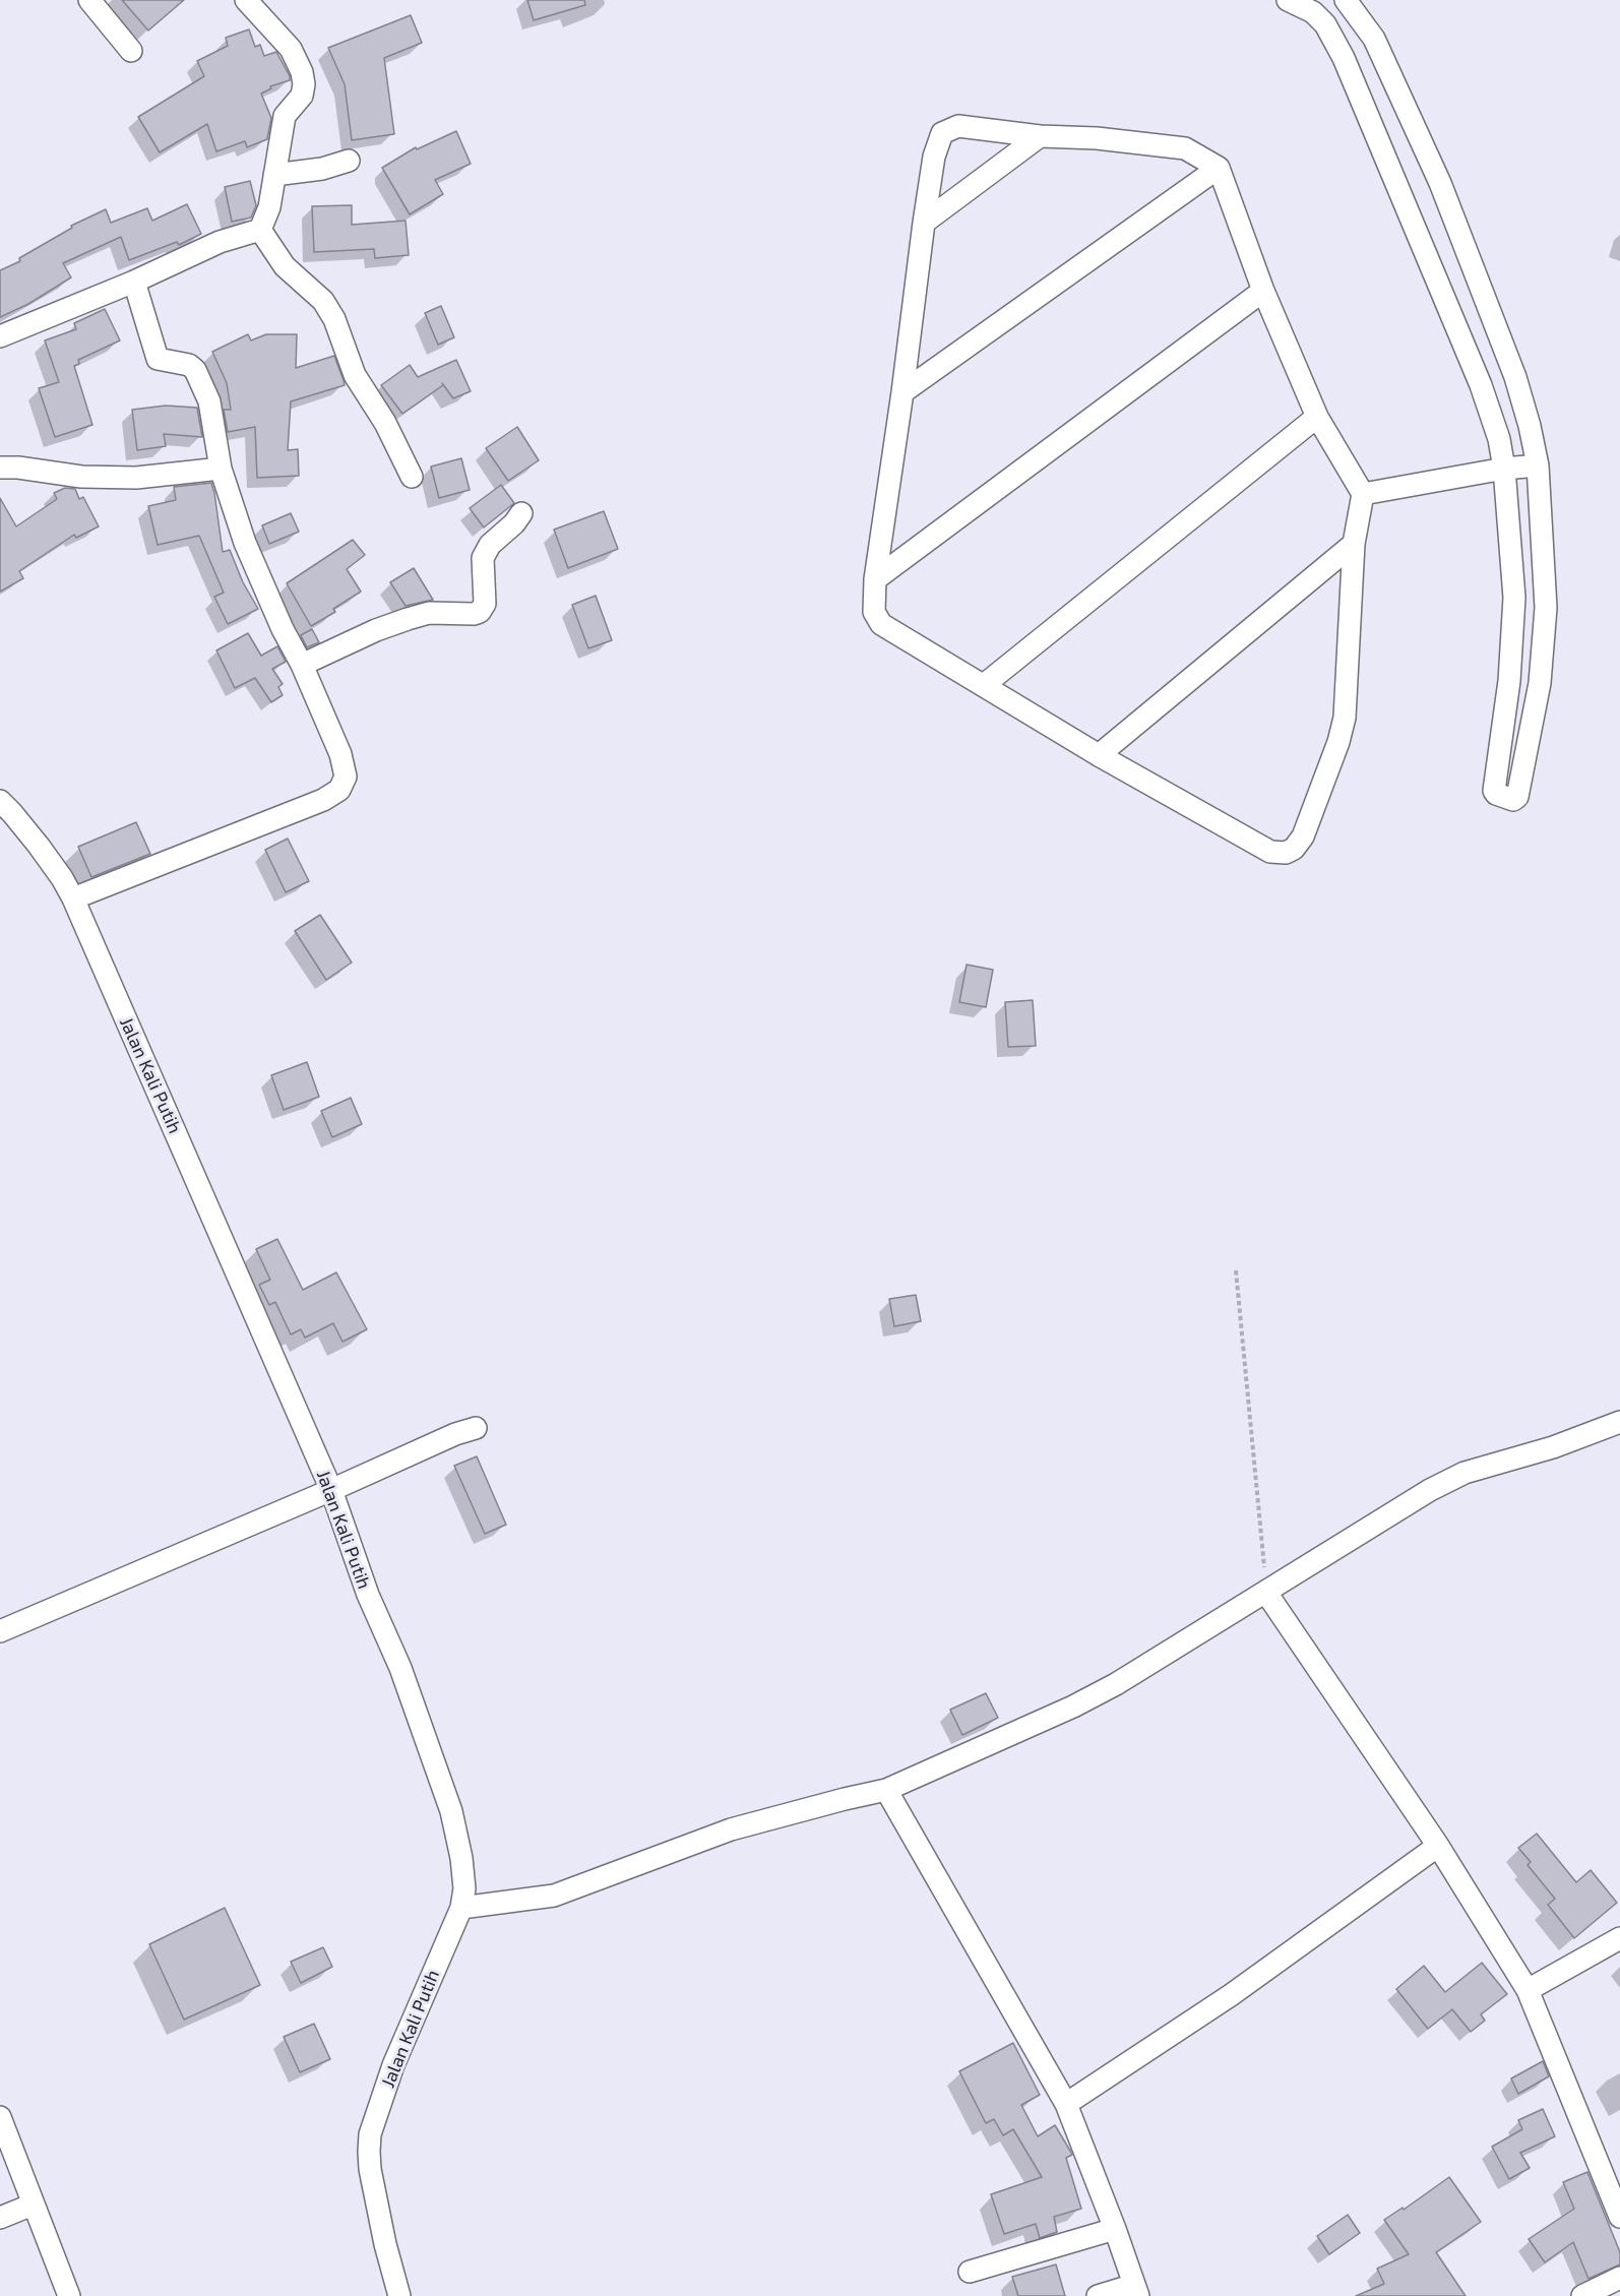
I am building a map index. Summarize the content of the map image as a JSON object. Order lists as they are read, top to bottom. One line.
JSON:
{"streets":{"street":["Jalan Kali Putih"]}}
